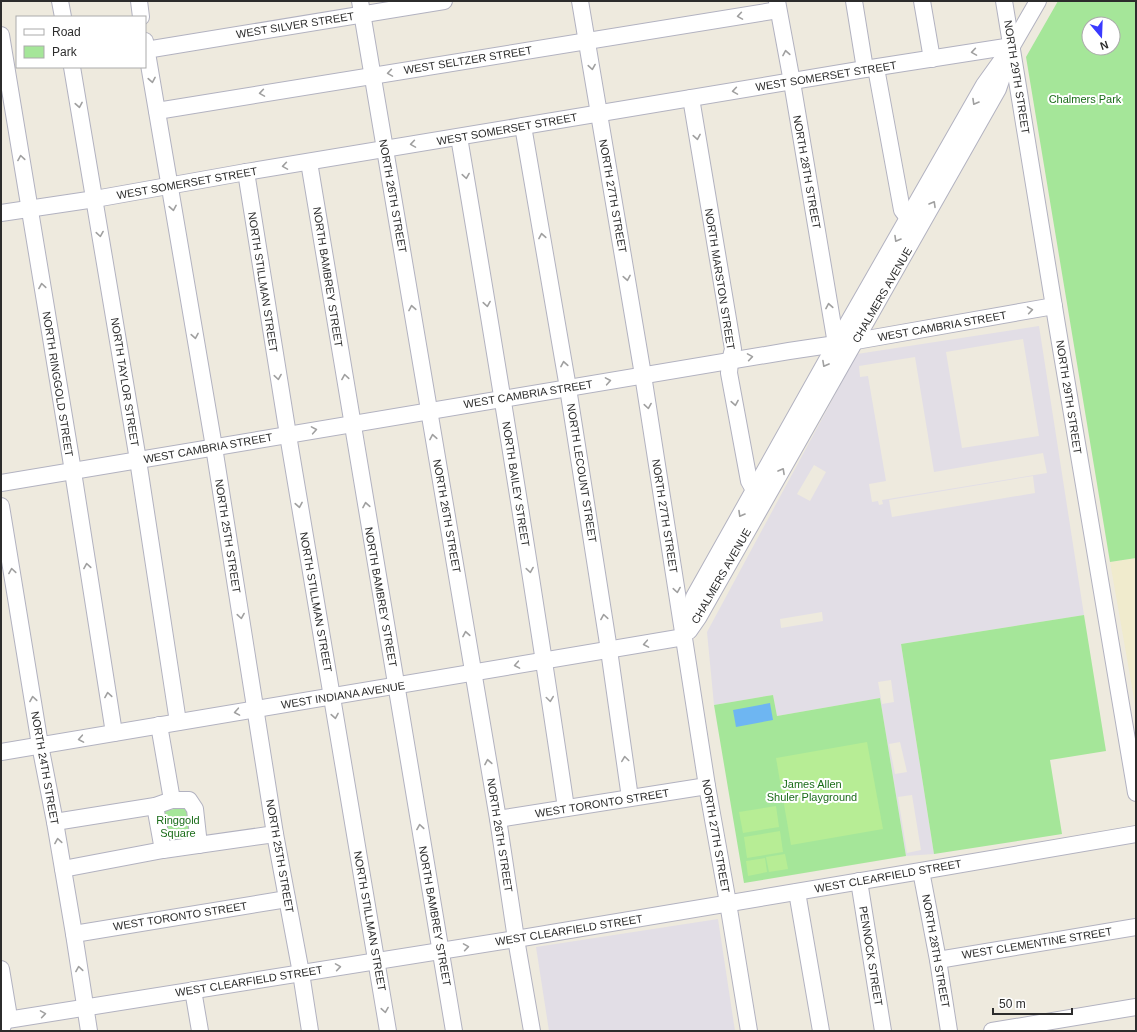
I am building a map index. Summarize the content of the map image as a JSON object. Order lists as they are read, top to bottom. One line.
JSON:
{"streets":{"street":["WEST SILVER STREET","WEST SELTZER STREET","WEST SOMERSET STREET","NORTH 29TH STREET","NORTH 28TH STREET","NORTH 26TH STREET","NORTH 27TH STREET","NORTH BAMBREY STREET","NORTH MARSTON STREET","NORTH STILLMAN STREET","CHALMERS AVENUE","WEST CAMBRIA STREET","NORTH TAYLOR STREET","NORTH RINGGOLD STREET","NORTH LECOUNT STREET","NORTH BAILEY STREET","NORTH 25TH STREET","WEST INDIANA AVENUE","NORTH 24TH STREET","WEST TORONTO STREET","WEST CLEARFIELD STREET","WEST CLEMENTINE STREET","PENNOCK STREET"]},"crossings":[["WEST SILVER STREET","NORTH 26TH STREET"],["WEST SILVER STREET","NORTH 25TH STREET"],["WEST SELTZER STREET","NORTH 28TH STREET"],["WEST SELTZER STREET","NORTH 26TH STREET"],["WEST SELTZER STREET","NORTH 27TH STREET"],["WEST SELTZER STREET","NORTH 25TH STREET"],["WEST SOMERSET STREET","NORTH 29TH STREET"],["WEST SOMERSET STREET","NORTH 28TH STREET"],["WEST SOMERSET STREET","NORTH 26TH STREET"],["WEST SOMERSET STREET","NORTH 27TH STREET"],["WEST SOMERSET STREET","NORTH BAMBREY STREET"],["WEST SOMERSET STREET","NORTH MARSTON STREET"],["WEST SOMERSET STREET","NORTH STILLMAN STREET"],["WEST SOMERSET STREET","CHALMERS AVENUE"],["WEST SOMERSET STREET","NORTH TAYLOR STREET"],["WEST SOMERSET STREET","NORTH RINGGOLD STREET"],["WEST SOMERSET STREET","NORTH LECOUNT STREET"],["WEST SOMERSET STREET","NORTH BAILEY STREET"],["WEST SOMERSET STREET","NORTH 25TH STREET"],["NORTH 29TH STREET","CHALMERS AVENUE"],["NORTH 29TH STREET","WEST CAMBRIA STREET"],["NORTH 28TH STREET","CHALMERS AVENUE"],["NORTH 28TH STREET","WEST CAMBRIA STREET"],["NORTH 28TH STREET","WEST CLEARFIELD STREET"],["NORTH 28TH STREET","WEST CLEMENTINE STREET"],["NORTH 26TH STREET","WEST CAMBRIA STREET"],["NORTH 26TH STREET","WEST INDIANA AVENUE"],["NORTH 26TH STREET","WEST TORONTO STREET"],["NORTH 26TH STREET","WEST CLEARFIELD STREET"],["NORTH 27TH STREET","CHALMERS AVENUE"],["NORTH 27TH STREET","WEST CAMBRIA STREET"],["NORTH 27TH STREET","WEST INDIANA AVENUE"],["NORTH 27TH STREET","WEST TORONTO STREET"],["NORTH 27TH STREET","WEST CLEARFIELD STREET"],["NORTH BAMBREY STREET","WEST CAMBRIA STREET"],["NORTH BAMBREY STREET","WEST INDIANA AVENUE"],["NORTH BAMBREY STREET","WEST CLEARFIELD STREET"],["NORTH MARSTON STREET","CHALMERS AVENUE"],["NORTH MARSTON STREET","WEST CAMBRIA STREET"],["NORTH STILLMAN STREET","WEST CAMBRIA STREET"],["NORTH STILLMAN STREET","WEST INDIANA AVENUE"],["NORTH STILLMAN STREET","WEST CLEARFIELD STREET"],["CHALMERS AVENUE","WEST CAMBRIA STREET"],["CHALMERS AVENUE","WEST INDIANA AVENUE"],["WEST CAMBRIA STREET","NORTH TAYLOR STREET"],["WEST CAMBRIA STREET","NORTH RINGGOLD STREET"],["WEST CAMBRIA STREET","NORTH LECOUNT STREET"],["WEST CAMBRIA STREET","NORTH BAILEY STREET"],["WEST CAMBRIA STREET","NORTH 25TH STREET"],["NORTH TAYLOR STREET","WEST INDIANA AVENUE"],["NORTH RINGGOLD STREET","WEST INDIANA AVENUE"],["NORTH LECOUNT STREET","WEST INDIANA AVENUE"],["NORTH LECOUNT STREET","WEST TORONTO STREET"],["NORTH BAILEY STREET","WEST INDIANA AVENUE"],["NORTH BAILEY STREET","WEST TORONTO STREET"],["NORTH 25TH STREET","WEST INDIANA AVENUE"],["NORTH 25TH STREET","WEST TORONTO STREET"],["NORTH 25TH STREET","WEST CLEARFIELD STREET"],["WEST INDIANA AVENUE","NORTH 24TH STREET"],["NORTH 24TH STREET","WEST TORONTO STREET"],["NORTH 24TH STREET","WEST CLEARFIELD STREET"],["WEST CLEARFIELD STREET","PENNOCK STREET"]],"one_way":["WEST SELTZER STREET","NORTH 26TH STREET","NORTH 27TH STREET","NORTH BAMBREY STREET","NORTH MARSTON STREET","NORTH STILLMAN STREET","WEST CAMBRIA STREET","NORTH TAYLOR STREET","NORTH RINGGOLD STREET","NORTH LECOUNT STREET","NORTH BAILEY STREET","NORTH 25TH STREET","NORTH 24TH STREET"],"parks":["Chalmers Park","James Allen Shuler Playground","Ringgold Square"],"legend":["Road","Park"],"scale_bar":"50 m","north":"bottom"}
